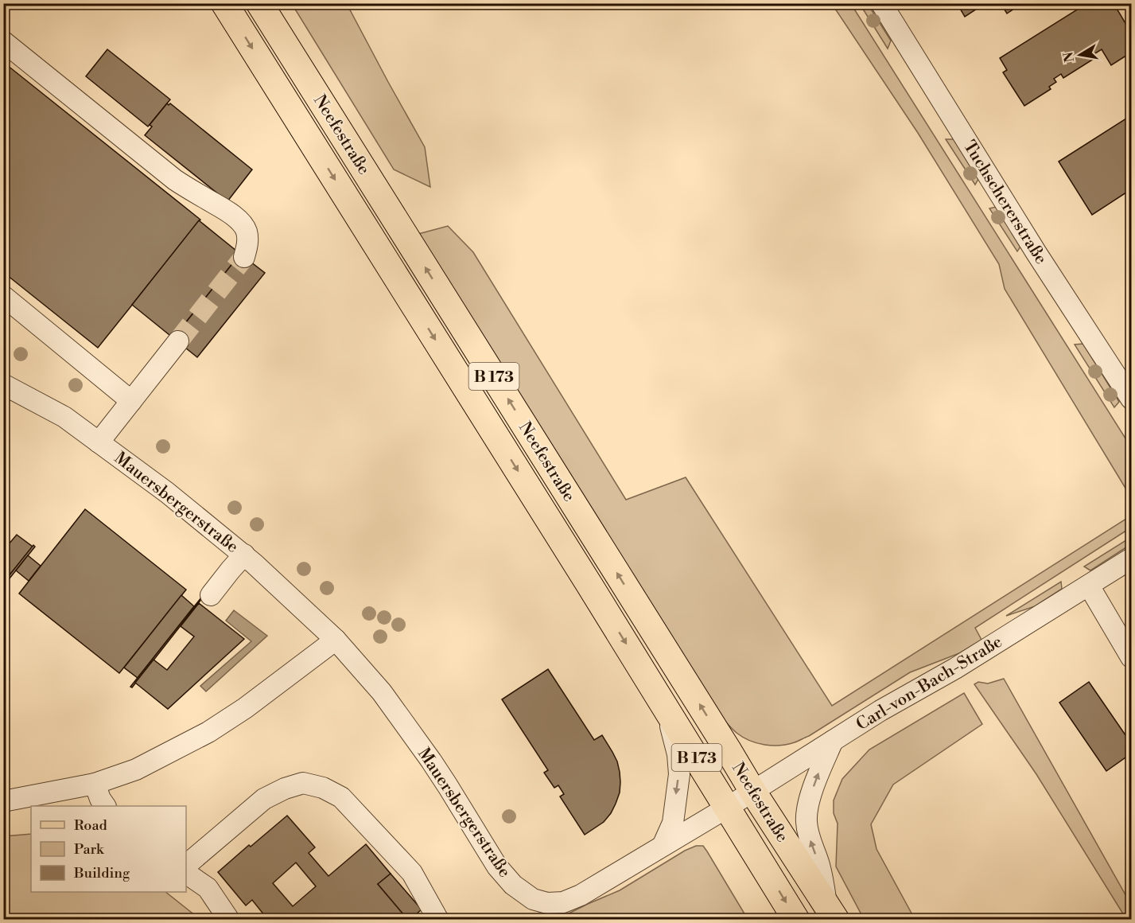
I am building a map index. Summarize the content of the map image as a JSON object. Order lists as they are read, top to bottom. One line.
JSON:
{"streets":{"main road":["Neefestraße","B 173"],"street":["Tuchschererstraße","Mauersbergerstraße","Carl-von-Bach-Straße"]},"crossings":[["Neefestraße","Mauersbergerstraße"],["Neefestraße","Carl-von-Bach-Straße"],["Mauersbergerstraße","Carl-von-Bach-Straße"]],"legend":["Road","Park","Building"],"north":"left"}
